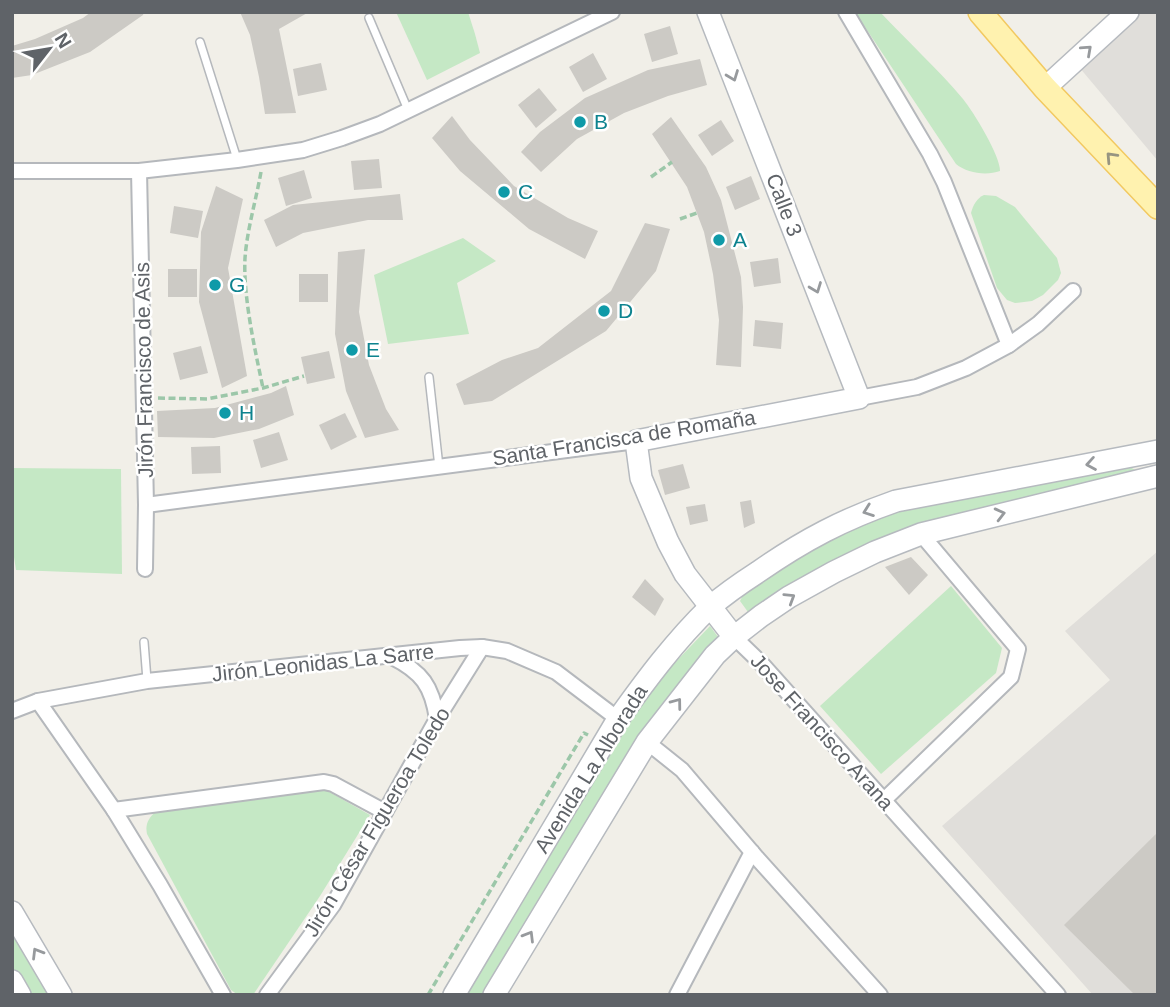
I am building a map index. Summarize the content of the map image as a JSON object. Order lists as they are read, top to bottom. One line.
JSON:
{"streets":{"main road":["Calle 3","Santa Francisca de Romaña","Jose Francisco Arana","Avenida La Alborada"],"street":["Jirón Francisco de Asis","Jirón Leonidas La Sarre","Jirón César Figueroa Toledo"]},"crossings":[["Calle 3","Santa Francisca de Romaña"],["Jirón Francisco de Asis","Santa Francisca de Romaña"],["Santa Francisca de Romaña","Jose Francisco Arana"],["Jirón Leonidas La Sarre","Avenida La Alborada"],["Jirón Leonidas La Sarre","Jirón César Figueroa Toledo"],["Jose Francisco Arana","Avenida La Alborada"]],"one_way":["Calle 3"],"places":["B","C","A","G","D","E","H"],"north":"top right"}
